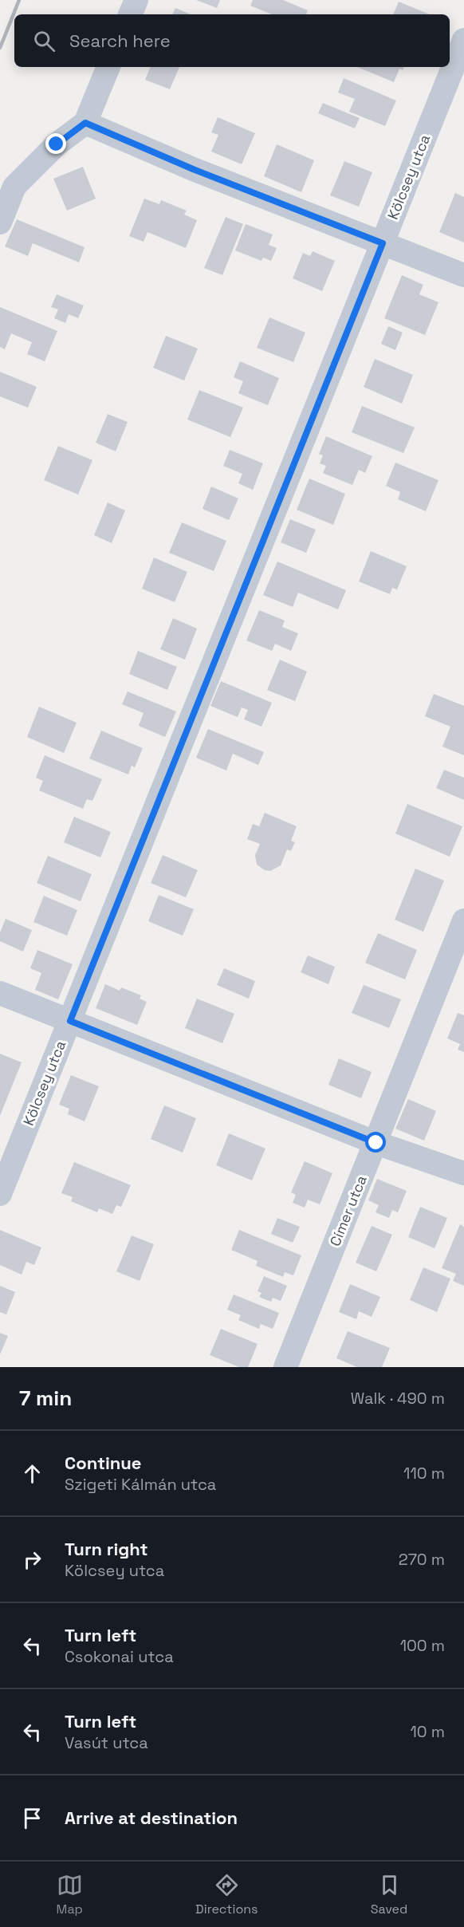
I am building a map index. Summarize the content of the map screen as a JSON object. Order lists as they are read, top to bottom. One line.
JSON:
{"streets":{"street":["Kölcsey utca","Címer utca"]},"page":{"search":"Search here","heading":["7 min","Walk · 490 m"],"list":[["Continue","Szigeti Kálmán utca","110 m"],["Turn right","Kölcsey utca","270 m"],["Turn left","Csokonai utca","100 m"],["Turn left","Vasút utca","10 m"],"Arrive at destination"],"nav":["Map","Directions","Saved"]}}
